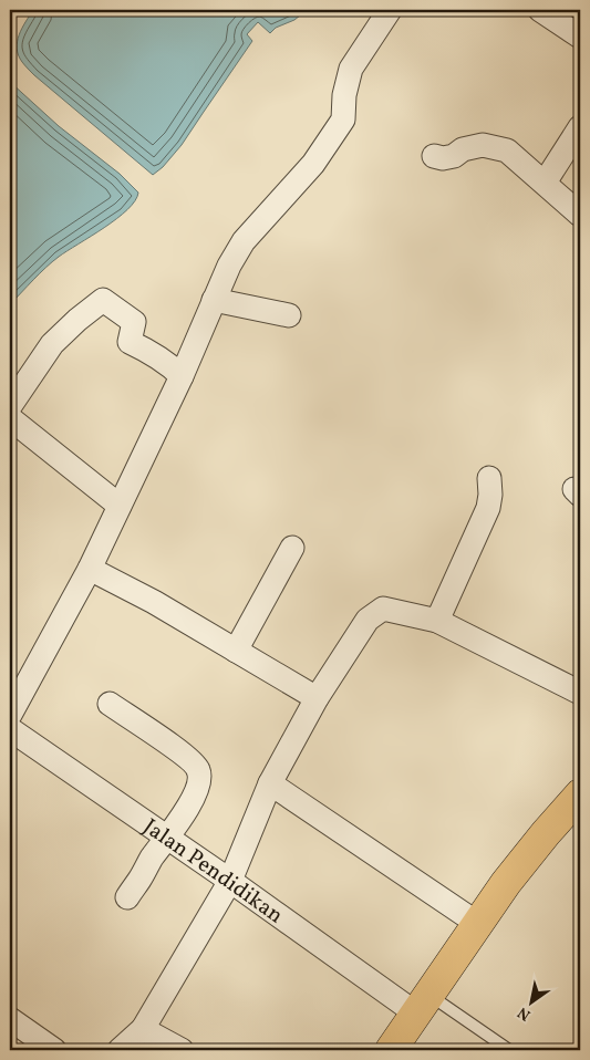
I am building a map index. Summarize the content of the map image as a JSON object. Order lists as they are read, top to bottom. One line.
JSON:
{"streets":{"street":["Jalan Pendidikan"]},"north":"bottom left"}
